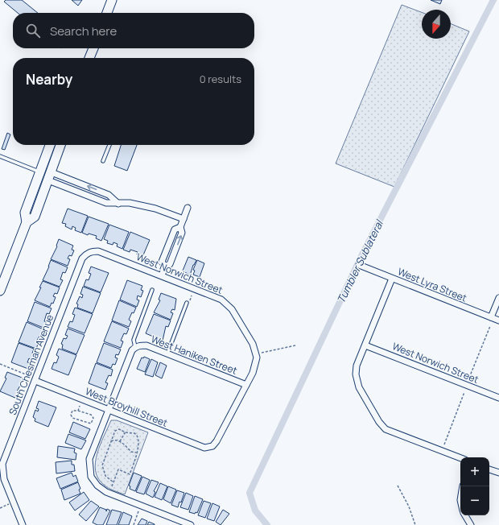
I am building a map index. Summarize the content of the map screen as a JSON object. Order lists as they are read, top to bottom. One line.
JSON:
{"streets":{"street":["West Norwich Street","West Lyra Street","West Haniken Street","South Chesman Avenue","West Broyhill Street"]},"crossings":[["West Norwich Street","West Haniken Street"],["West Norwich Street","South Chesman Avenue"],["West Norwich Street","West Broyhill Street"],["West Haniken Street","West Broyhill Street"],["South Chesman Avenue","West Broyhill Street"]],"water":["Tumbler Sublateral"],"north":"bottom","page":{"search":"Search here","heading":["Nearby","0 results"],"map_buttons":["+","−"]}}
